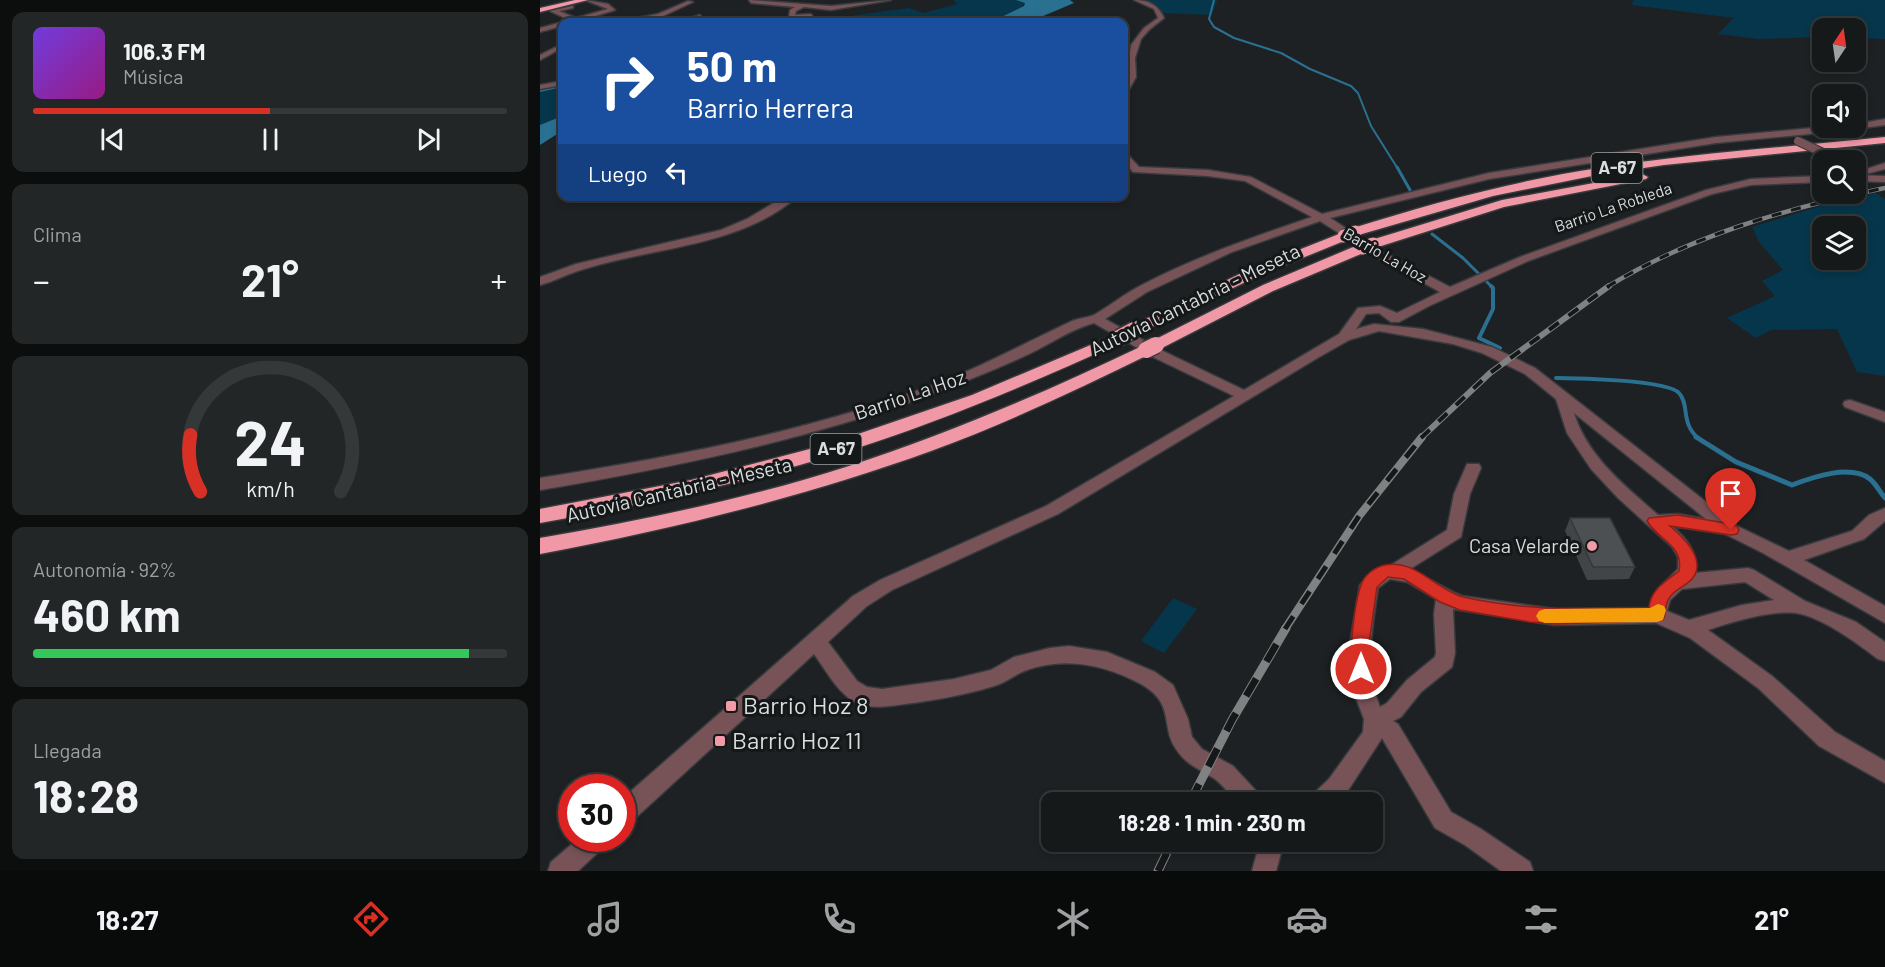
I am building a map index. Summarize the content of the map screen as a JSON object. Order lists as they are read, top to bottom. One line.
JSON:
{"streets":{"highway":["A-67","Autovía Cantabria - Meseta"],"street":["Barrio La Robleda","Barrio La Hoz"]},"crossings":[["Barrio La Robleda","Barrio La Hoz"]],"places":{"other":["Casa Velarde"],"transit":["Barrio Hoz 8","Barrio Hoz 11"]},"north":"top","page":{"turn":["50 m","Barrio Herrera"],"song":["106.3 FM","Música"],"then":"Luego","tile":["Clima",["Autonomía · 92%","460 km"],["Llegada","18:28"]],"heat":["−","21°","+"],"limit":"30","trip":"18:28 · 1 min · 230 m","tabs":["18:27","21°"],"gauge":["24","km/h"]}}
